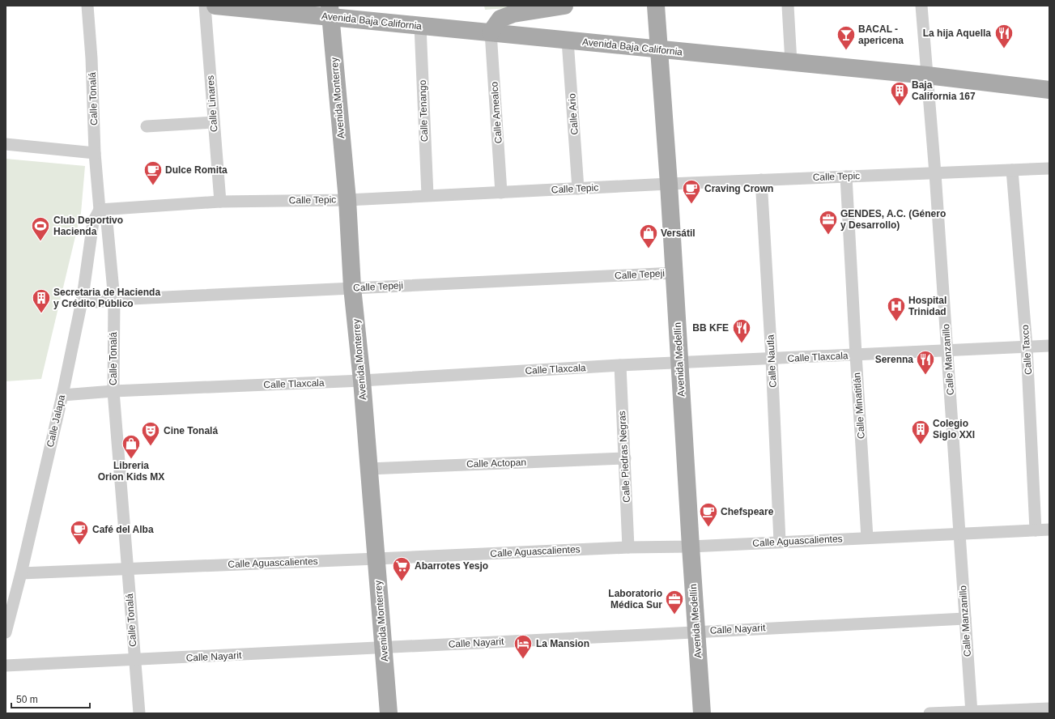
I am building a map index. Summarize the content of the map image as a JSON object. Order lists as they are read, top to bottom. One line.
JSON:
{"streets":{"main road":["Avenida Baja California","Avenida Monterrey","Avenida Medellín"],"street":["Calle Tonalá","Calle Linares","Calle Tenango","Calle Amealco","Calle Ario","Calle Tepic","Calle Tepeji","Calle Taxco","Calle Tlaxcala","Calle Manzanillo","Calle Nautla","Calle Minatitlán","Calle Jalapa","Calle Piedras Negras","Calle Actopan","Calle Aguascalientes","Calle Nayarit"]},"crossings":[["Avenida Baja California","Avenida Monterrey"],["Avenida Baja California","Calle Tenango"],["Avenida Baja California","Calle Amealco"],["Avenida Baja California","Calle Ario"],["Avenida Baja California","Avenida Medellín"],["Avenida Baja California","Calle Manzanillo"],["Avenida Monterrey","Calle Tepic"],["Avenida Monterrey","Calle Tepeji"],["Avenida Monterrey","Calle Tlaxcala"],["Avenida Monterrey","Calle Actopan"],["Avenida Monterrey","Calle Aguascalientes"],["Avenida Monterrey","Calle Nayarit"],["Calle Tonalá","Calle Tepic"],["Calle Tonalá","Calle Tepeji"],["Calle Tonalá","Calle Tlaxcala"],["Calle Tonalá","Calle Jalapa"],["Calle Tonalá","Calle Aguascalientes"],["Calle Tonalá","Calle Nayarit"],["Calle Linares","Calle Tepic"],["Calle Tenango","Calle Tepic"],["Calle Amealco","Calle Tepic"],["Calle Ario","Calle Tepic"],["Calle Tepic","Calle Taxco"],["Calle Tepic","Avenida Medellín"],["Calle Tepic","Calle Manzanillo"],["Calle Tepic","Calle Nautla"],["Calle Tepic","Calle Minatitlán"],["Calle Tepic","Calle Jalapa"],["Calle Tepeji","Avenida Medellín"],["Calle Tepeji","Calle Jalapa"],["Calle Taxco","Calle Tlaxcala"],["Calle Taxco","Calle Aguascalientes"],["Calle Tlaxcala","Avenida Medellín"],["Calle Tlaxcala","Calle Manzanillo"],["Calle Tlaxcala","Calle Nautla"],["Calle Tlaxcala","Calle Minatitlán"],["Calle Tlaxcala","Calle Jalapa"],["Calle Tlaxcala","Calle Piedras Negras"],["Avenida Medellín","Calle Aguascalientes"],["Avenida Medellín","Calle Nayarit"],["Calle Manzanillo","Calle Aguascalientes"],["Calle Manzanillo","Calle Nayarit"],["Calle Nautla","Calle Aguascalientes"],["Calle Minatitlán","Calle Aguascalientes"],["Calle Jalapa","Calle Aguascalientes"],["Calle Piedras Negras","Calle Actopan"],["Calle Piedras Negras","Calle Aguascalientes"]],"places":{"restaurant":["La hija Aquella","BB KFE","Serenna"],"bar":["BACAL - apericena"],"building":["Baja California 167","Secretaria de Hacienda y Crédito Público","Colegio Siglo XXI"],"cafe":["Dulce Romita","Craving Crown","Chefspeare","Café del Alba"],"office":["GENDES, A.C. (Género y Desarrollo)","Laboratorio Médica Sur"],"sports":["Club Deportivo Hacienda"],"shop":["Versátil","Libreria Orion Kids MX"],"hospital":["Hospital Trinidad"],"theatre":["Cine Tonalá"],"supermarket":["Abarrotes Yesjo"],"hotel":["La Mansion"]},"scale_bar":"50 m"}
